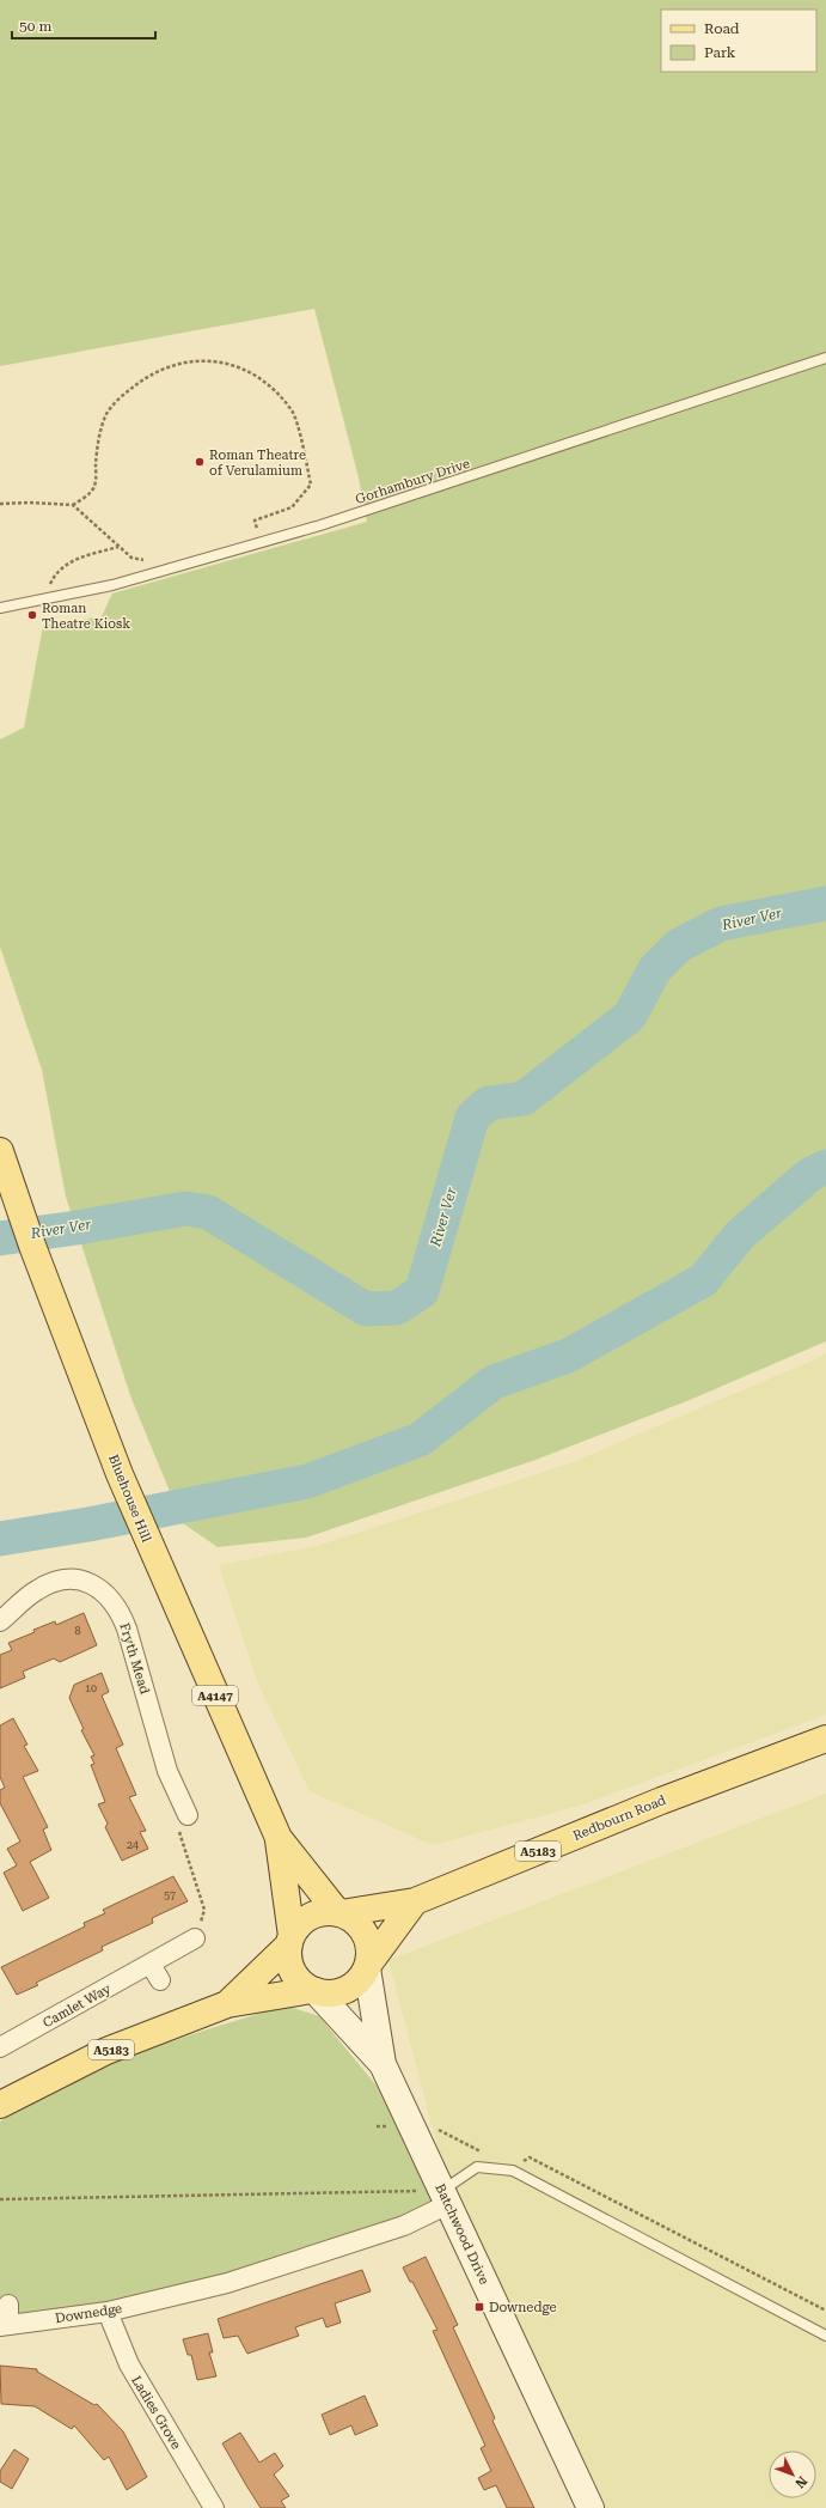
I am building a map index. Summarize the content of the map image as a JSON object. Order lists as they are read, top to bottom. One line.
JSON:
{"streets":{"main road":["Bluehouse Hill","A4147","Redbourn Road","A5183"],"street":["Fryth Mead","Camlet Way","Batchwood Drive","Downedge","Ladies Grove"],"lane":["Gorhambury Drive"]},"crossings":[["Bluehouse Hill","Redbourn Road"],["Bluehouse Hill","A5183"],["Bluehouse Hill","Batchwood Drive"],["Redbourn Road","A5183"],["Redbourn Road","Batchwood Drive"],["A5183","Batchwood Drive"],["Batchwood Drive","Downedge"],["Downedge","Ladies Grove"]],"water":["River Ver"],"places":{"other":["Roman Theatre of Verulamium","Roman Theatre Kiosk"],"transit":["Downedge"]},"house_numbers":["8","10","24","57"],"legend":["Road","Park"],"scale_bar":"50 m","north":"bottom right"}
